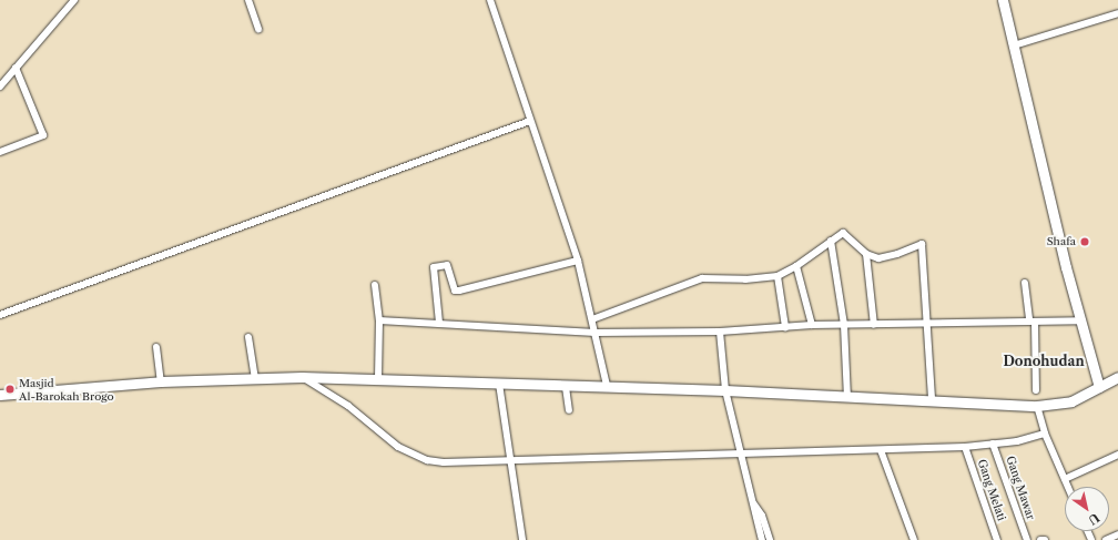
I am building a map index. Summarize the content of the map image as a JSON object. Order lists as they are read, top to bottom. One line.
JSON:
{"streets":{"street":["Gang Mawar","Gang Melati"]},"districts":["Donohudan"],"places":["Shafa","Masjid Al-Barokah Brogo"],"north":"bottom right"}
